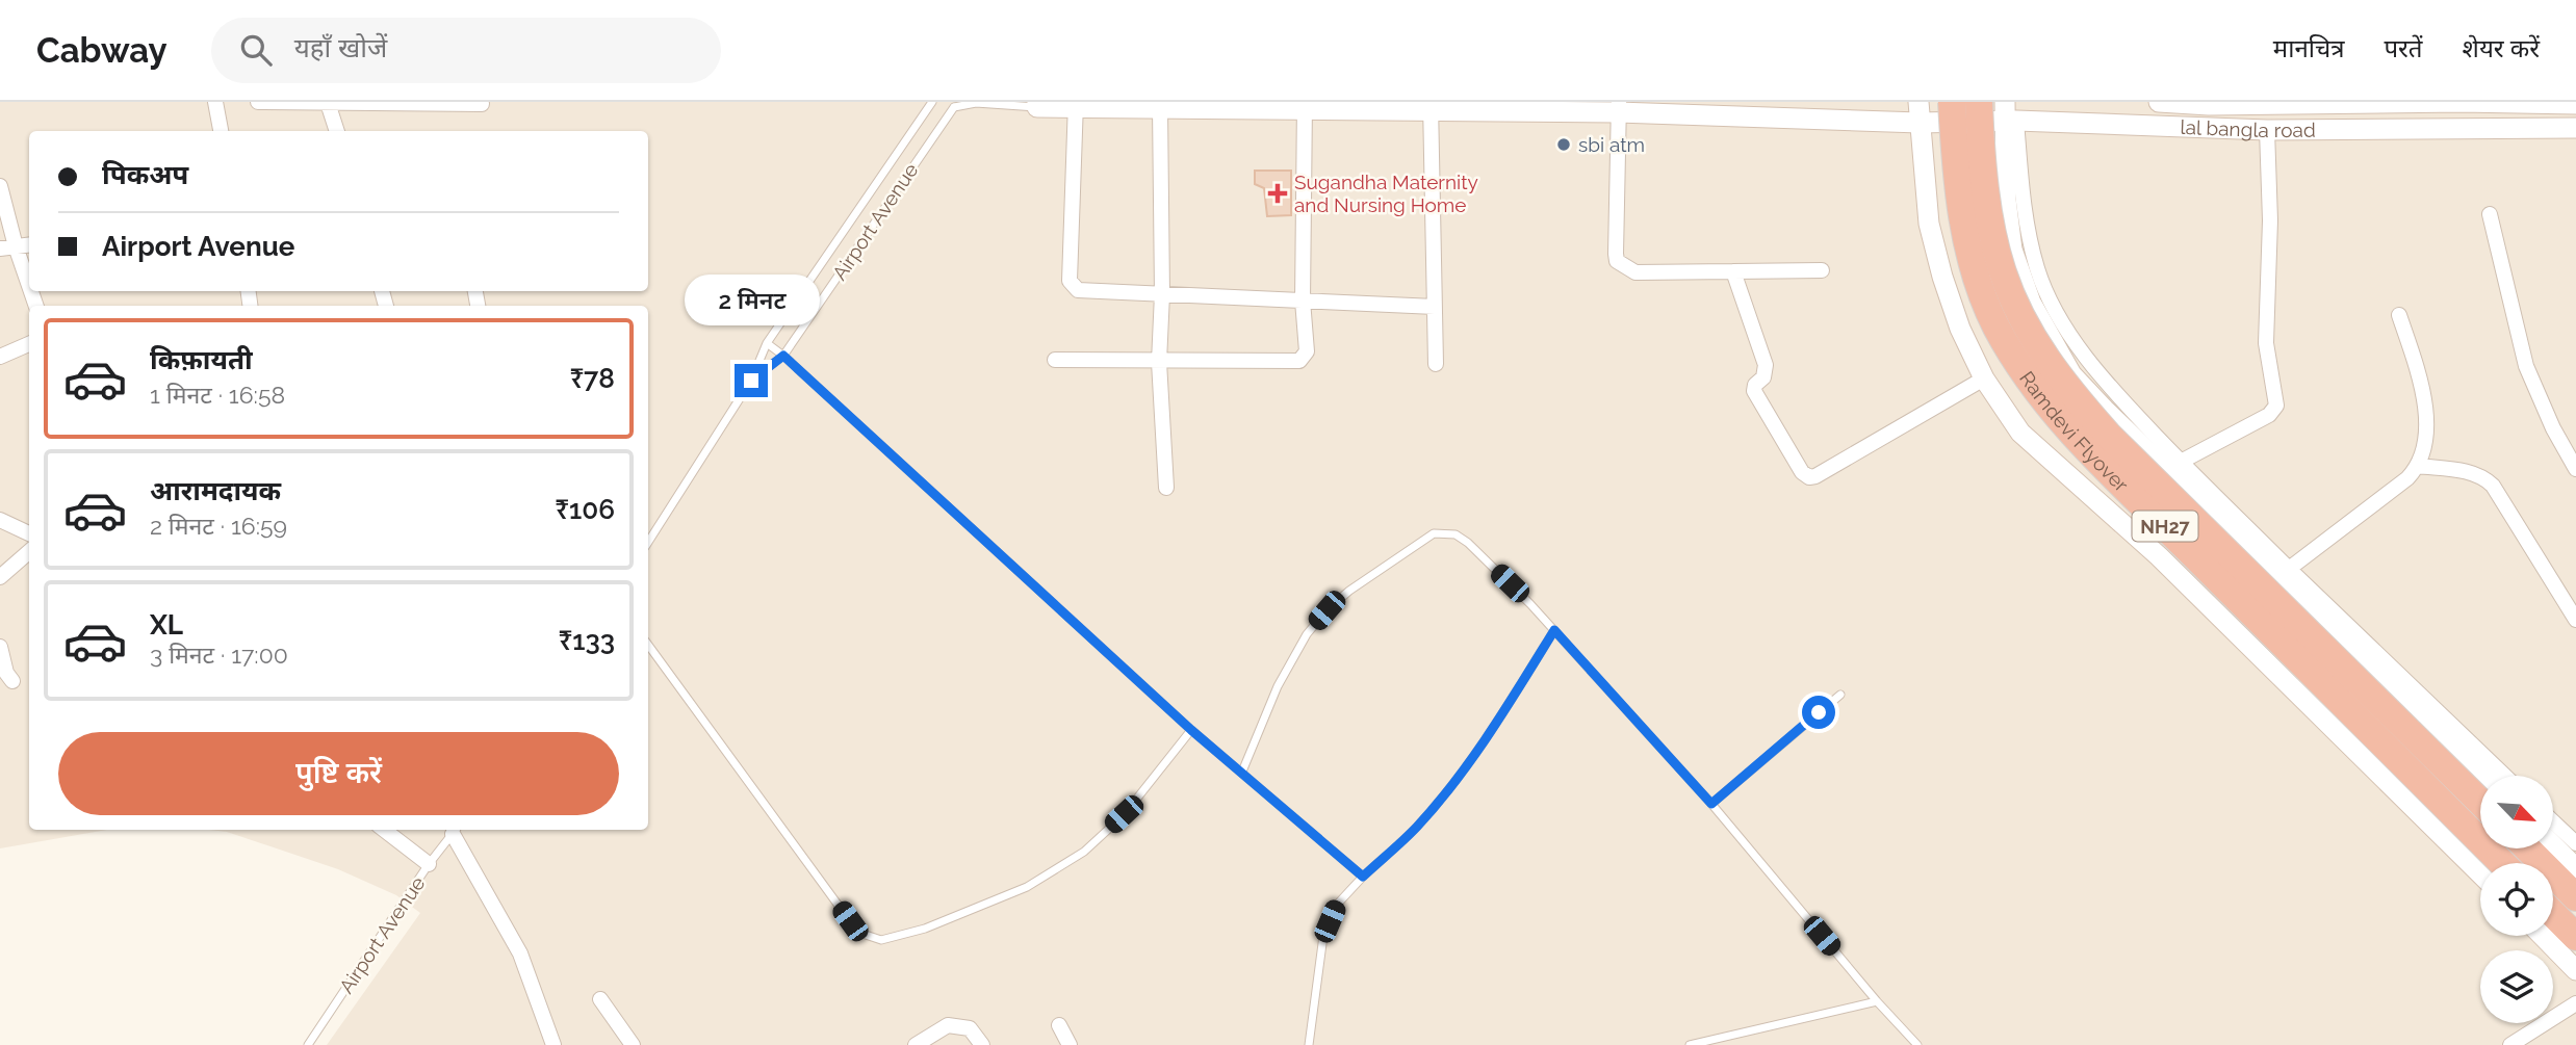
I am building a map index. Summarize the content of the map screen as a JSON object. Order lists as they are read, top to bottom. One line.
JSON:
{"streets":{"highway":["Ramdevi Flyover","NH27"],"street":["lal bangla road"],"lane":["Airport Avenue"]},"places":{"other":["sbi atm"],"health":["Sugandha Maternity and Nursing Home"]},"north":"bottom right","page":{"header":"Cabway","search":"यहाँ खोजें","nav":["मानचित्र","परतें","शेयर करें"],"banner":["पिकअप","Airport Avenue"],"bubble":"2 मिनट","list":[{"name":"किफ़ायती","note":"1 मिनट · 16:58","value":"₹78"},{"name":"आरामदायक","note":"2 मिनट · 16:59","value":"₹106"},{"name":"XL","note":"3 मिनट · 17:00","value":"₹133"}],"buttons":"पुष्टि करें"}}
